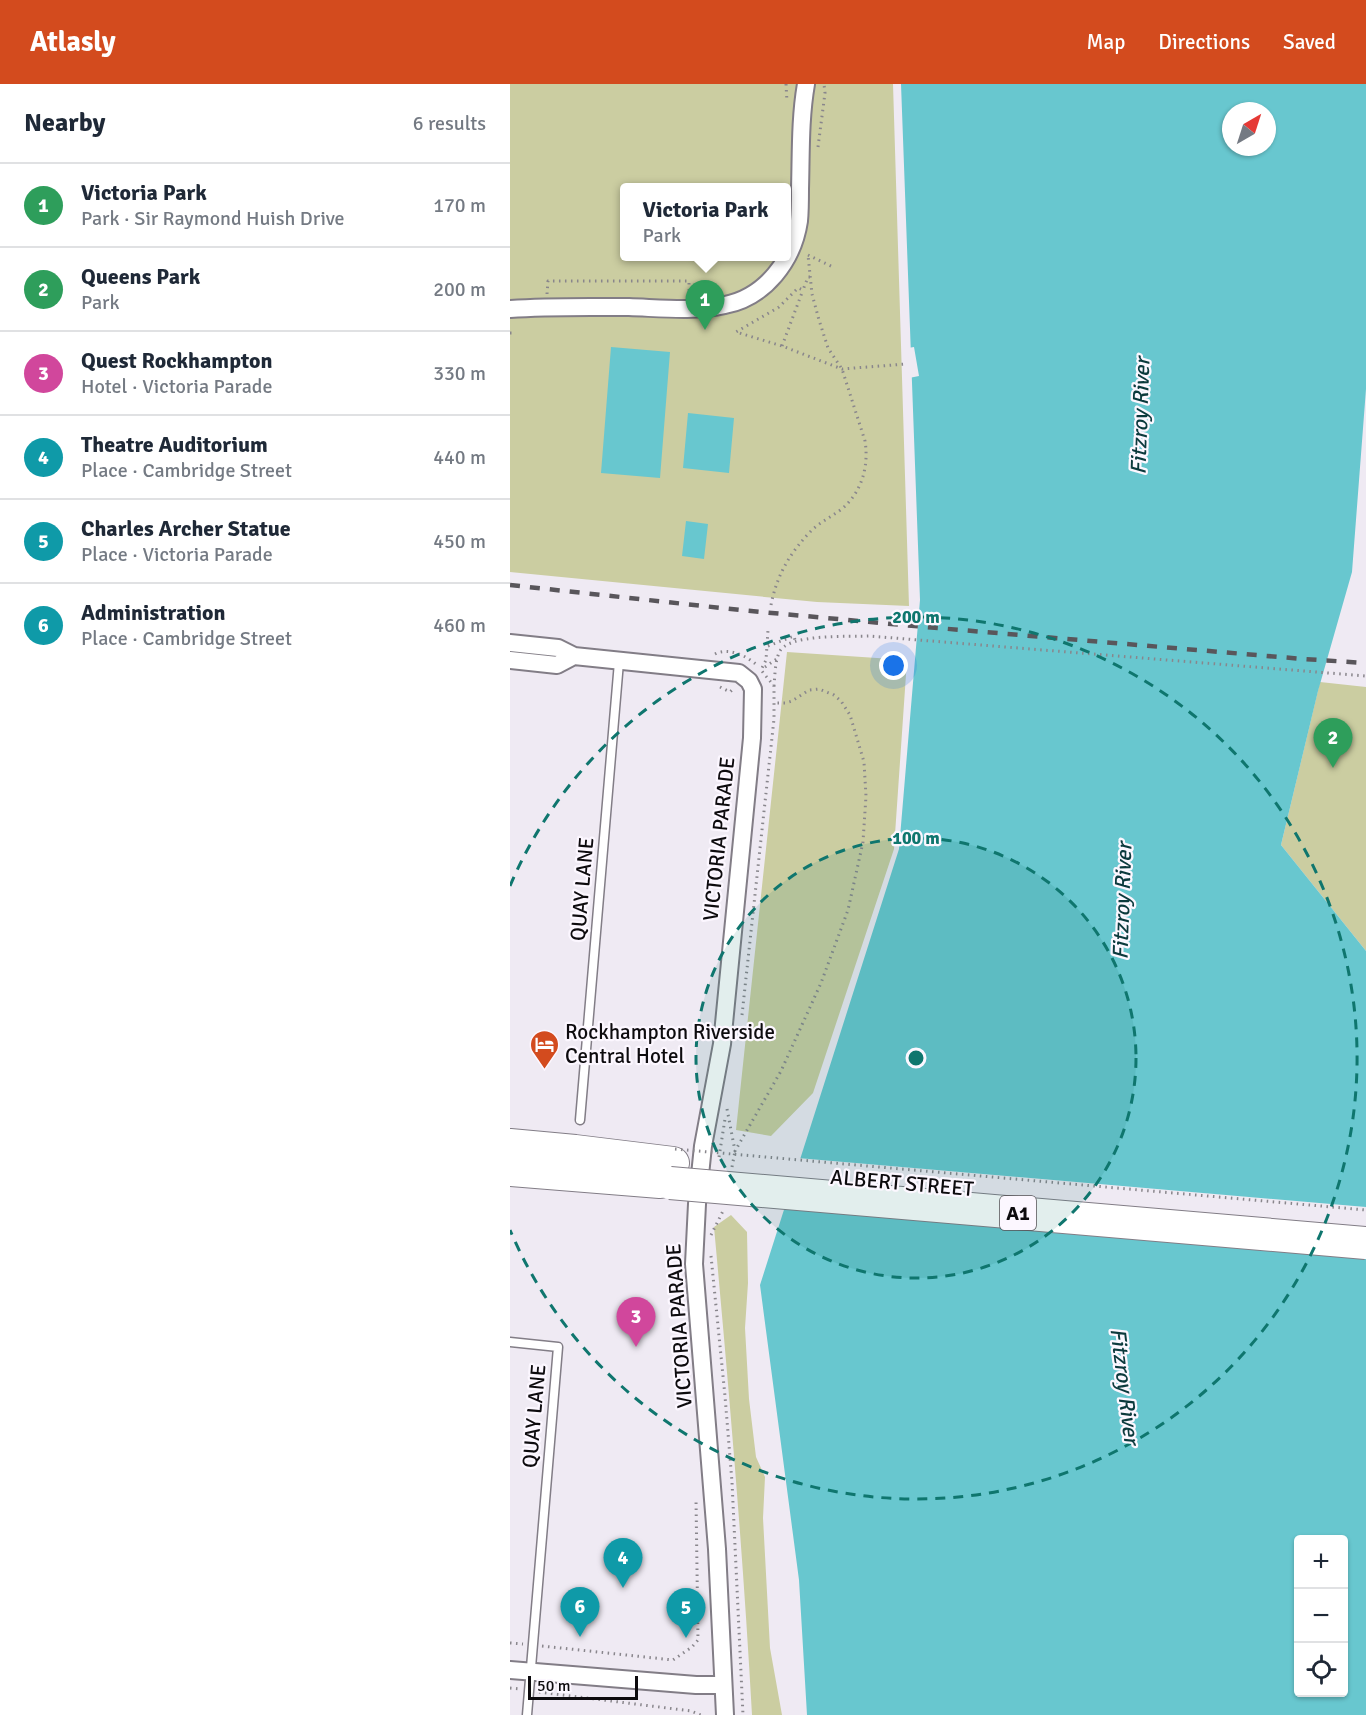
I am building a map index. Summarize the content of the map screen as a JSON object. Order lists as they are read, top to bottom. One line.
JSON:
{"streets":{"highway":["ALBERT STREET","A1"],"street":["VICTORIA PARADE"],"lane":["QUAY LANE"]},"crossings":[["VICTORIA PARADE","QUAY LANE"]],"water":["Fitzroy River"],"places":{"hotel":["Rockhampton Riverside Central Hotel"]},"scale_bar":"50 m","north":"top right","page":{"header":"Atlasly","nav":["Map","Directions","Saved"],"heading":["Nearby","6 results"],"list":[{"mark":"1","name":"Victoria Park","note":"Park · Sir Raymond Huish Drive","value":"170 m"},{"mark":"2","name":"Queens Park","note":"Park","value":"200 m"},{"mark":"3","name":"Quest Rockhampton","note":"Hotel · Victoria Parade","value":"330 m"},{"mark":"4","name":"Theatre Auditorium","note":"Place · Cambridge Street","value":"440 m"},{"mark":"5","name":"Charles Archer Statue","note":"Place · Victoria Parade","value":"450 m"},{"mark":"6","name":"Administration","note":"Place · Cambridge Street","value":"460 m"}],"popup":["Victoria Park","Park"],"pins":["1","2","3","4","6","5"],"map_buttons":["+","−"],"scale":"50 m"},"rings":["200 m","100 m"]}
